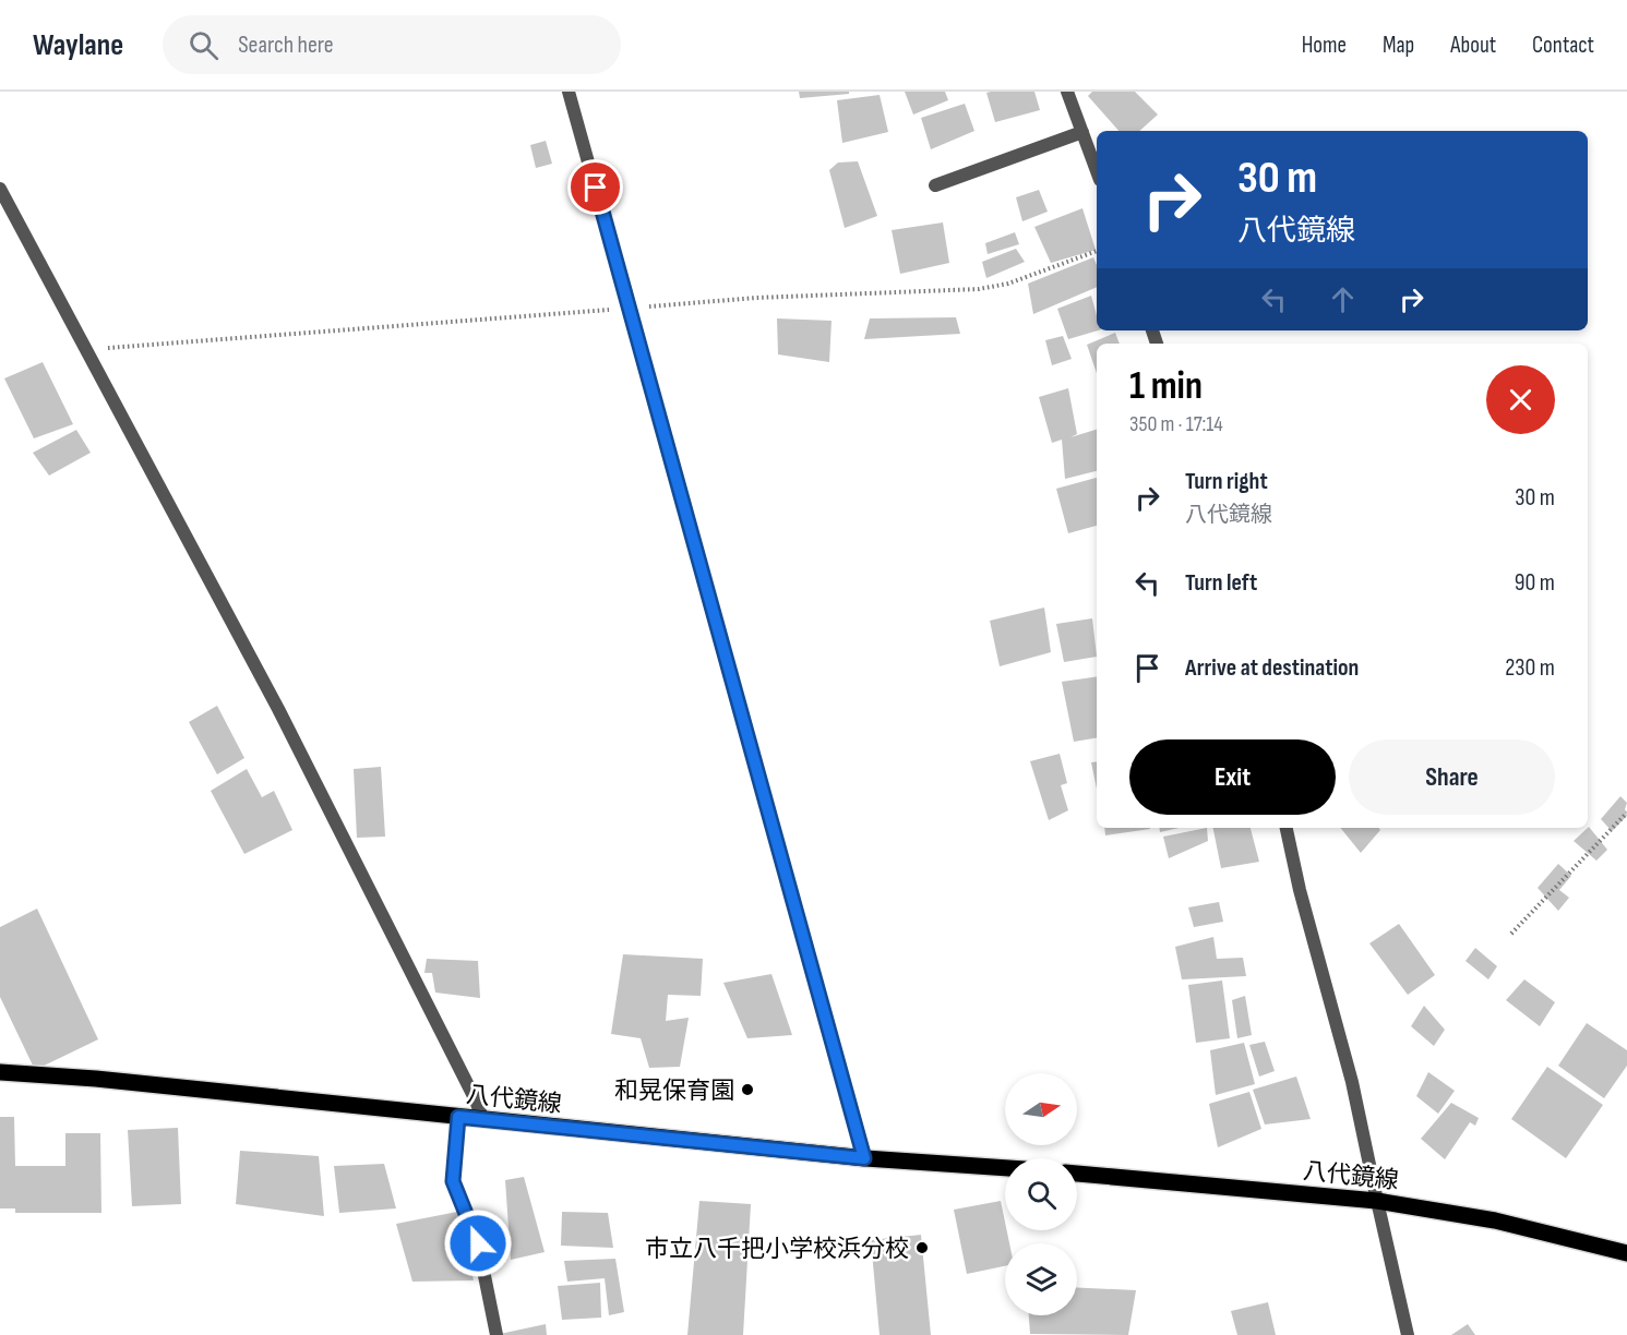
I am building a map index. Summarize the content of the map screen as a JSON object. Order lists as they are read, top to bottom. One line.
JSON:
{"streets":{"main road":["八代鏡線"]},"places":["和晃保育園","市立八千把小学校浜分校"],"north":"right","page":{"header":"Waylane","search":"Search here","nav":["Home","Map","About","Contact"],"turn":["30 m","八代鏡線"],"heading":["1 min","350 m · 17:14"],"list":[{"name":"Turn right","note":"八代鏡線","value":"30 m"},{"name":"Turn left","value":"90 m"},{"name":"Arrive at destination","value":"230 m"}],"buttons":["Exit","Share"]}}
